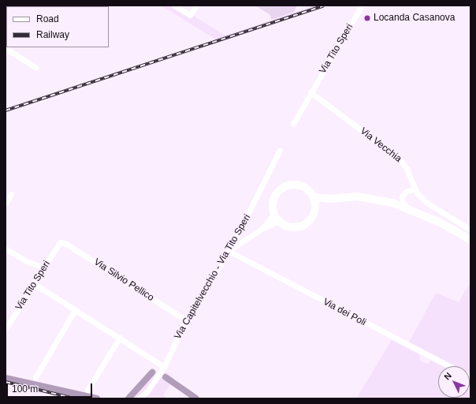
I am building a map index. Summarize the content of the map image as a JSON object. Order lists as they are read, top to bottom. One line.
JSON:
{"streets":{"street":["Via Tito Speri","Via Vecchia","Via Capitelvecchio - Via Tito Speri","Via Silvio Pellico","Via dei Poli"]},"crossings":[["Via Tito Speri","Via Vecchia"],["Via Tito Speri","Via Silvio Pellico"],["Via Capitelvecchio - Via Tito Speri","Via Silvio Pellico"],["Via Capitelvecchio - Via Tito Speri","Via dei Poli"]],"places":["Locanda Casanova"],"legend":["Road","Railway"],"scale_bar":"100 m","north":"top left"}
